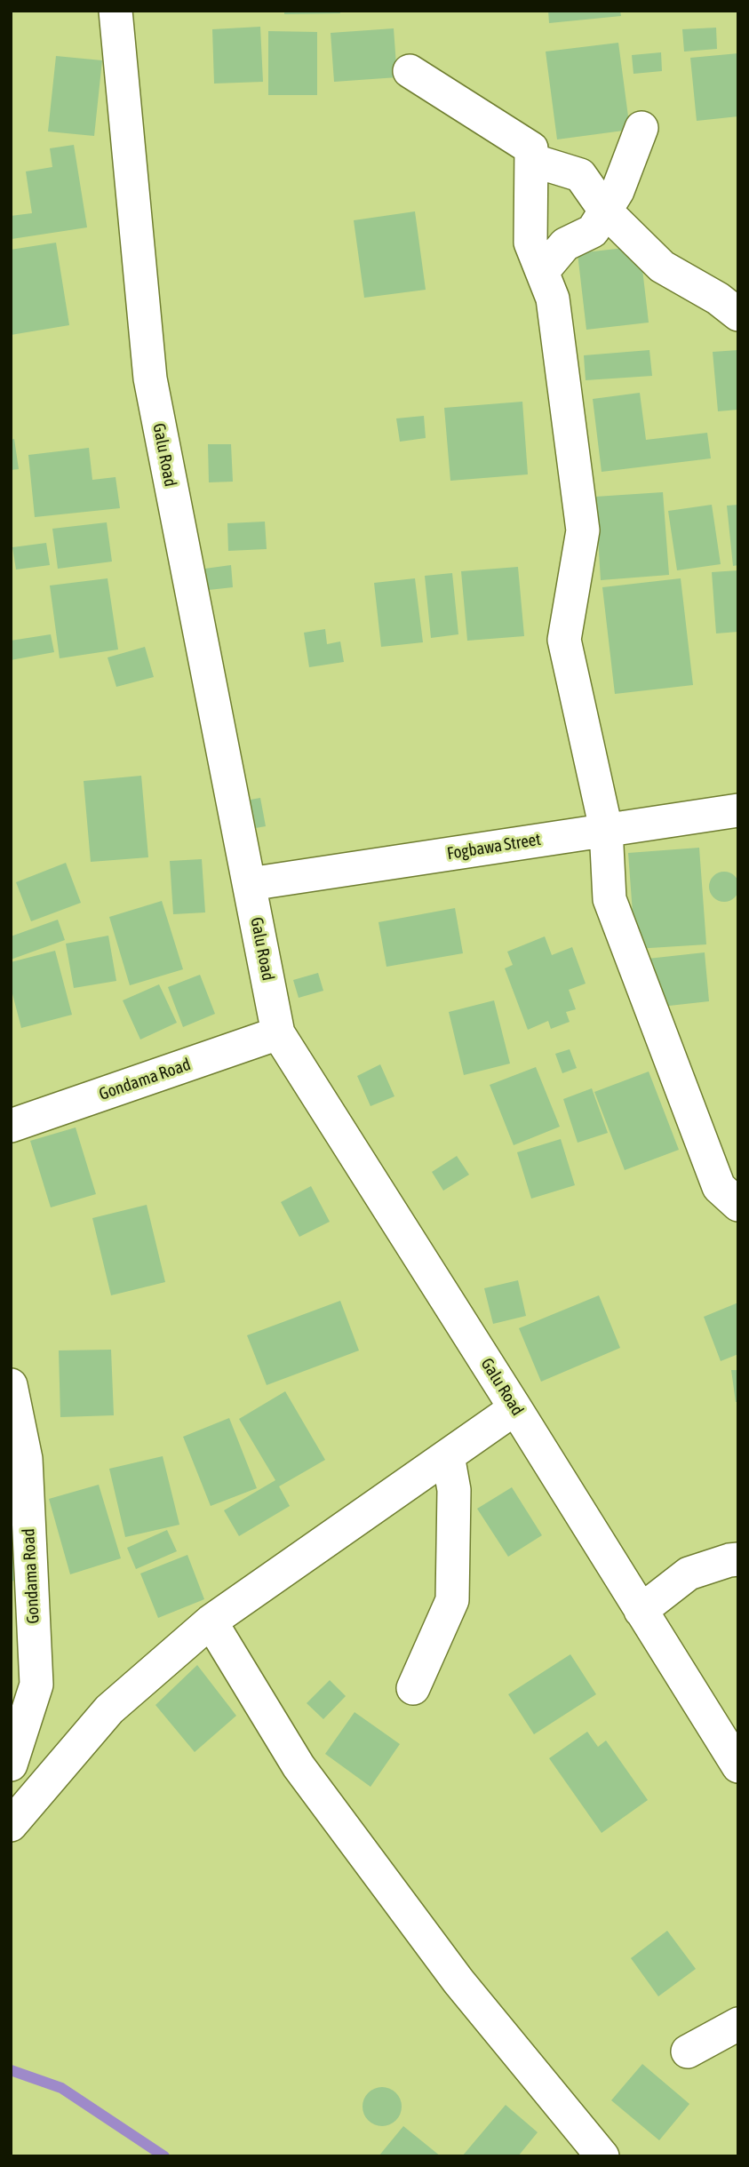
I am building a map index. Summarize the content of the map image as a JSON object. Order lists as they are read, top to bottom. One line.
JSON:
{"streets":{"street":["Galu Road","Fogbawa Street","Gondama Road"]},"crossings":[["Galu Road","Fogbawa Street"],["Galu Road","Gondama Road"]]}
